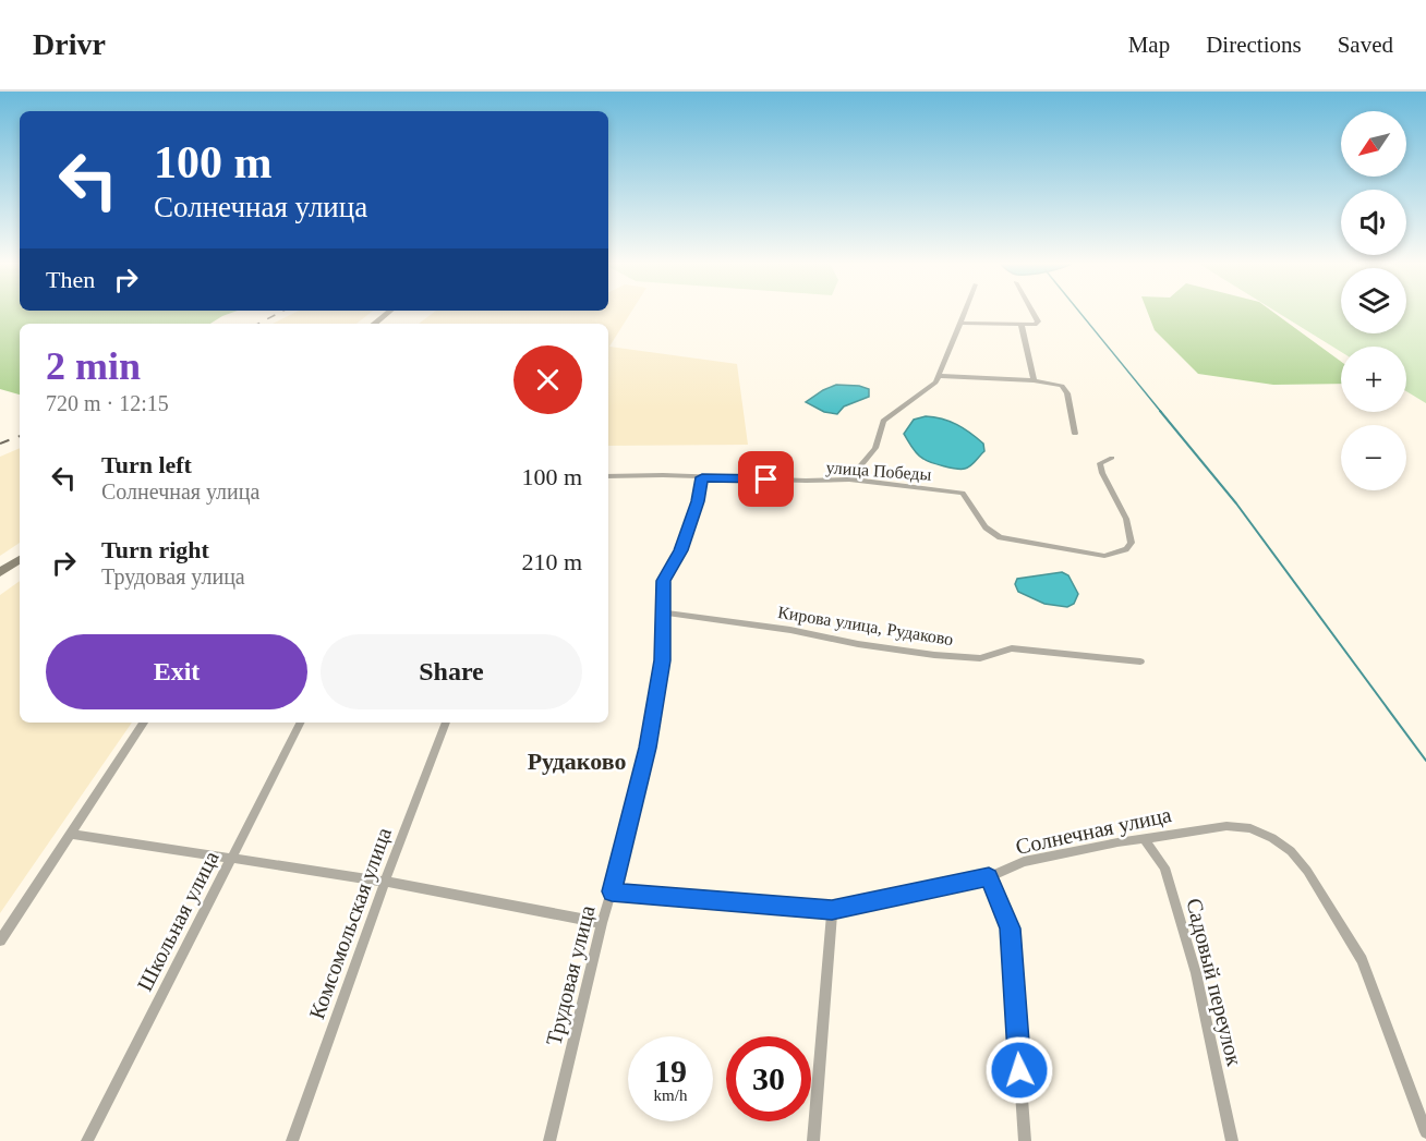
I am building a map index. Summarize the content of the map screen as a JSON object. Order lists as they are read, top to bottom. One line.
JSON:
{"streets":{"street":["улица Победы","Кирова улица, Рудаково","Солнечная улица","Школьная улица","Комсомольская улица","Трудовая улица","Садовый переулок"]},"crossings":[["улица Победы","Трудовая улица"],["Кирова улица, Рудаково","Трудовая улица"],["Солнечная улица","Трудовая улица"],["Солнечная улица","Садовый переулок"]],"districts":["Рудаково"],"north":"bottom left","page":{"header":"Drivr","nav":["Map","Directions","Saved"],"map_buttons":["+","−"],"turn":["100 m","Солнечная улица"],"then":"Then","heading":["2 min","720 m · 12:15"],"list":[{"name":"Turn left","note":"Солнечная улица","value":"100 m"},{"name":"Turn right","note":"Трудовая улица","value":"210 m"}],"buttons":["Exit","Share"],"speed":"19 km/h","limit":"30"}}
